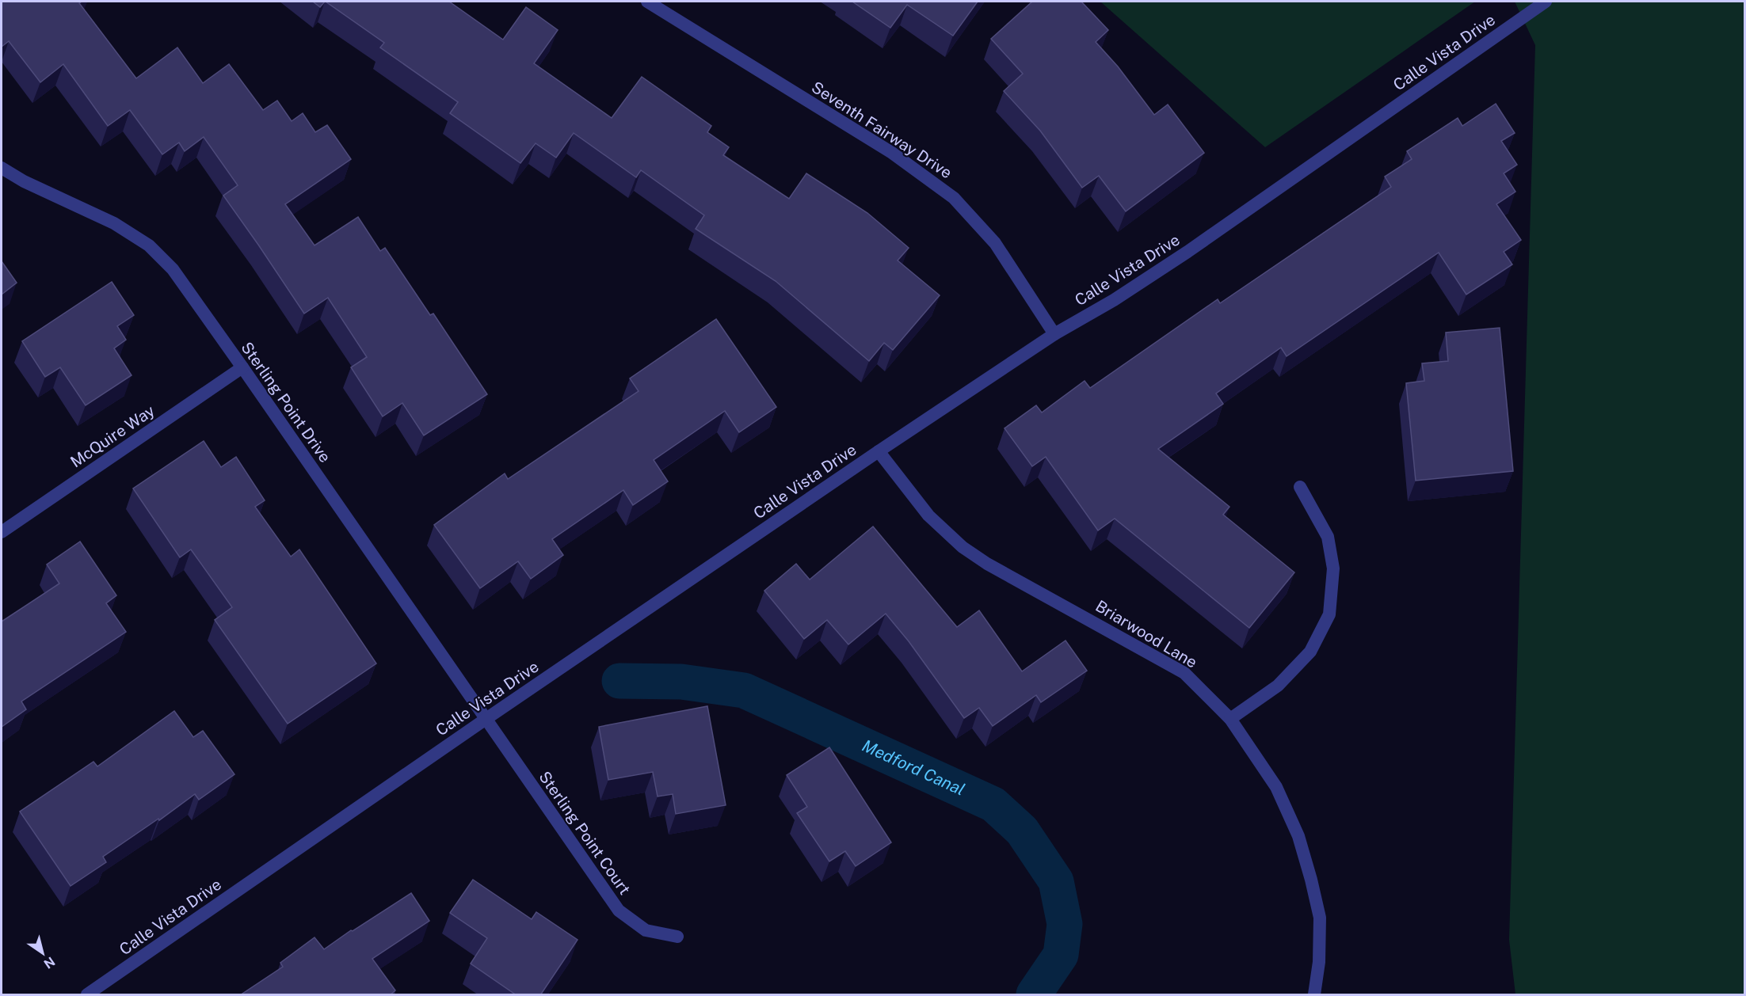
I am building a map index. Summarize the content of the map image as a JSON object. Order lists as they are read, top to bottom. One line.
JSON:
{"streets":{"street":["Calle Vista Drive","Seventh Fairway Drive","Sterling Point Drive","McQuire Way","Briarwood Lane","Sterling Point Court"]},"crossings":[["Calle Vista Drive","Seventh Fairway Drive"],["Calle Vista Drive","Sterling Point Drive"],["Calle Vista Drive","Briarwood Lane"],["Calle Vista Drive","Sterling Point Court"],["Sterling Point Drive","McQuire Way"],["Sterling Point Drive","Sterling Point Court"]],"water":["Medford Canal"],"north":"bottom right"}
